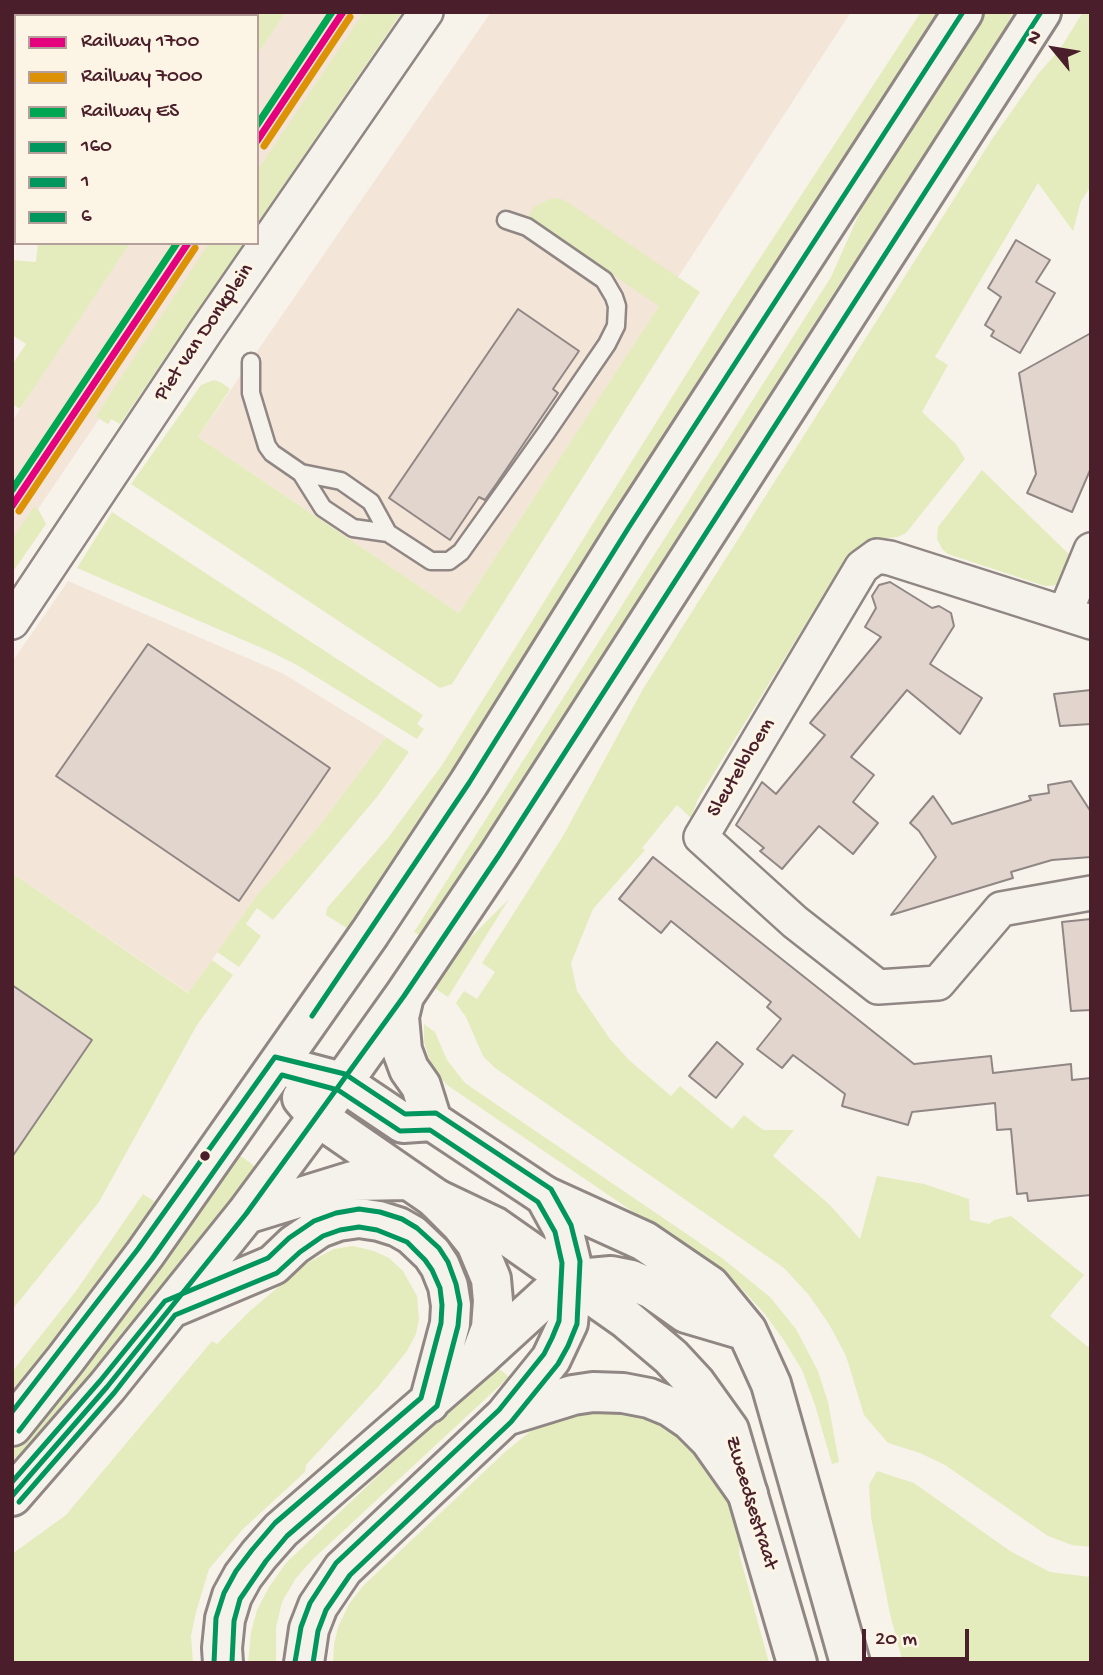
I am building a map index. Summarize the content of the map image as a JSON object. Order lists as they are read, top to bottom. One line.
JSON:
{"streets":{"main road":["Zweedsestraat"],"street":["Piet van Donkplein","Sleutelbloem"]},"lines":["rail line 1700","rail line ES","transit line 160","rail line 7000","transit line 6","transit line 1"],"legend":["Railway 1700","Railway 7000","Railway ES","160","1","6"],"scale_bar":"20 m","north":"top left"}
